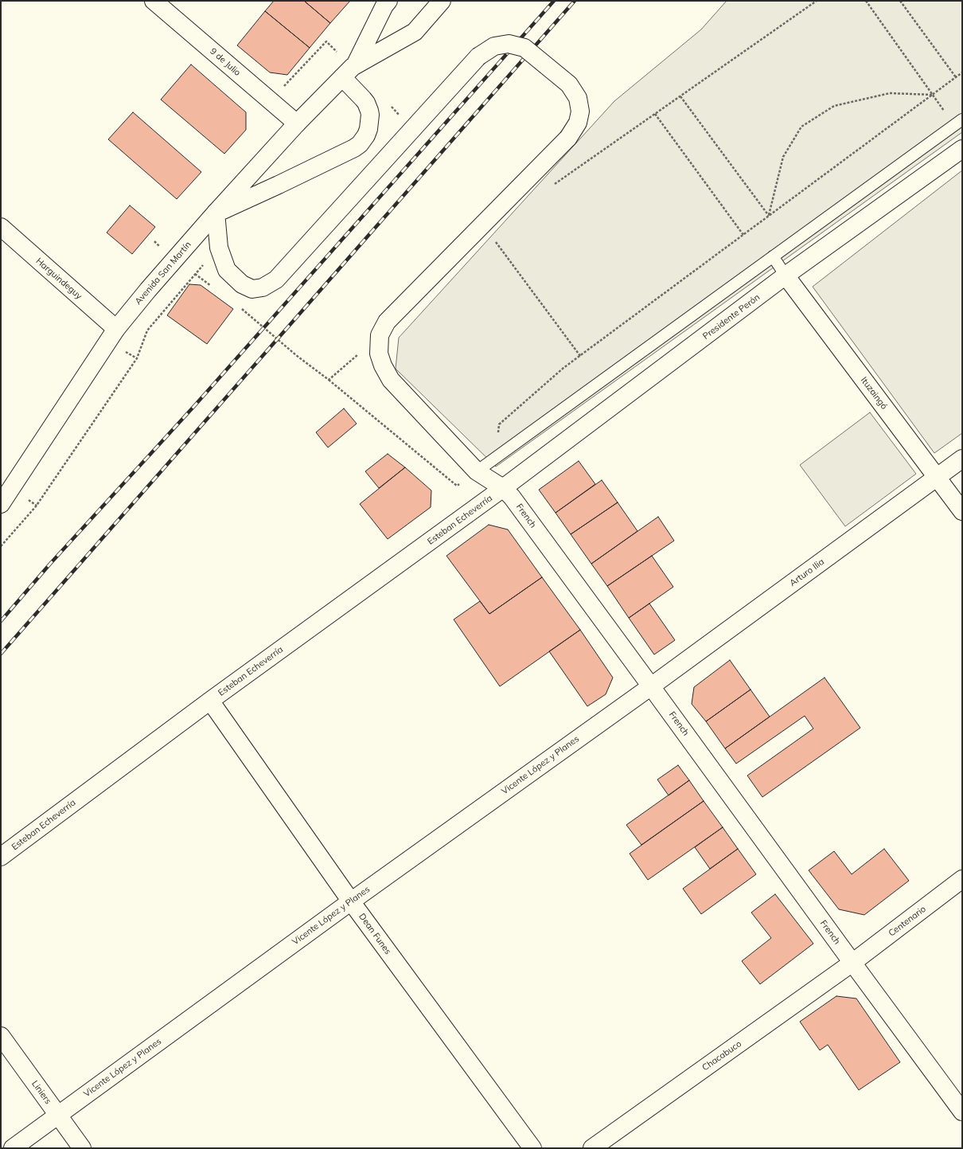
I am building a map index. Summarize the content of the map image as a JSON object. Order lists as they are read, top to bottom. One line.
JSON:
{"streets":{"street":["9 de Julio","Avenida San Martín","Harguindeguy","Presidente Perón","Ituzaingó","French","Esteban Echeverría","Arturo Ilia","Vicente López y Planes","Centenario","Dean Funes","Chacabuco","Liniers"]},"crossings":[["9 de Julio","Avenida San Martín"],["Avenida San Martín","Harguindeguy"],["Presidente Perón","Ituzaingó"],["Presidente Perón","French"],["Presidente Perón","Esteban Echeverría"],["Ituzaingó","Arturo Ilia"],["French","Esteban Echeverría"],["French","Arturo Ilia"],["French","Vicente López y Planes"],["French","Centenario"],["French","Chacabuco"],["Esteban Echeverría","Dean Funes"],["Arturo Ilia","Vicente López y Planes"],["Vicente López y Planes","Dean Funes"],["Vicente López y Planes","Liniers"],["Centenario","Chacabuco"]]}
